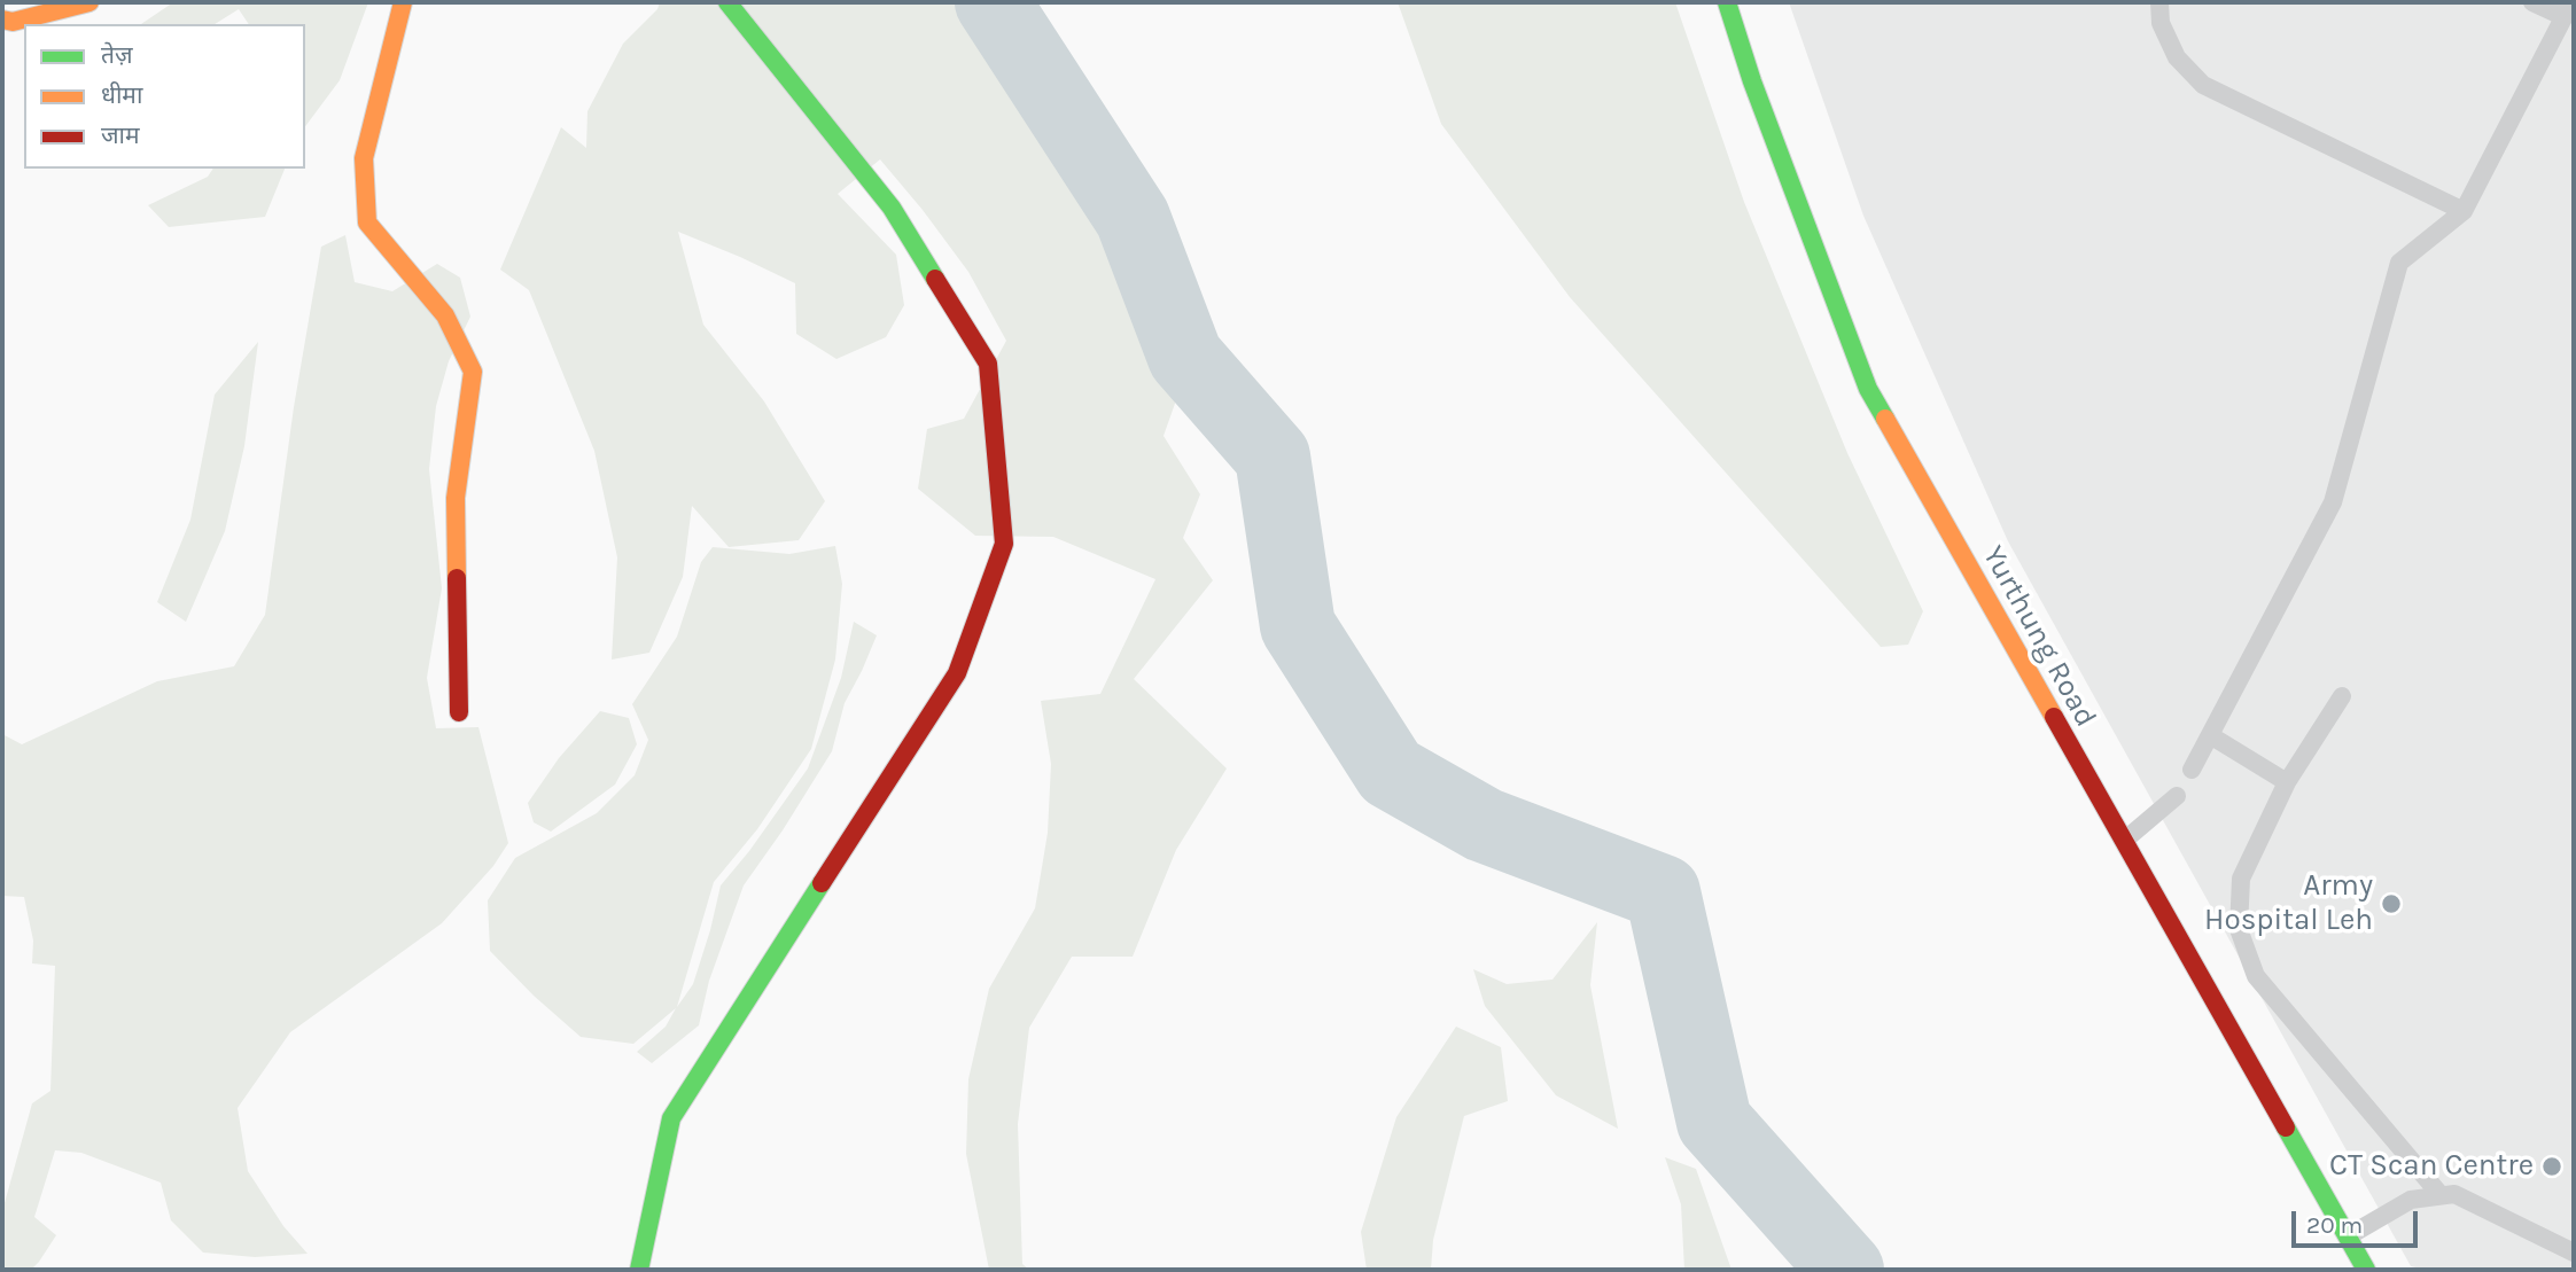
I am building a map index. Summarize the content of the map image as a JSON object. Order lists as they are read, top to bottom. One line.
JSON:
{"streets":{"street":["Yurthung Road"]},"places":["Army Hospital Leh","CT Scan Centre"],"legend":["तेज़","धीमा","जाम"],"scale_bar":"20 m"}
